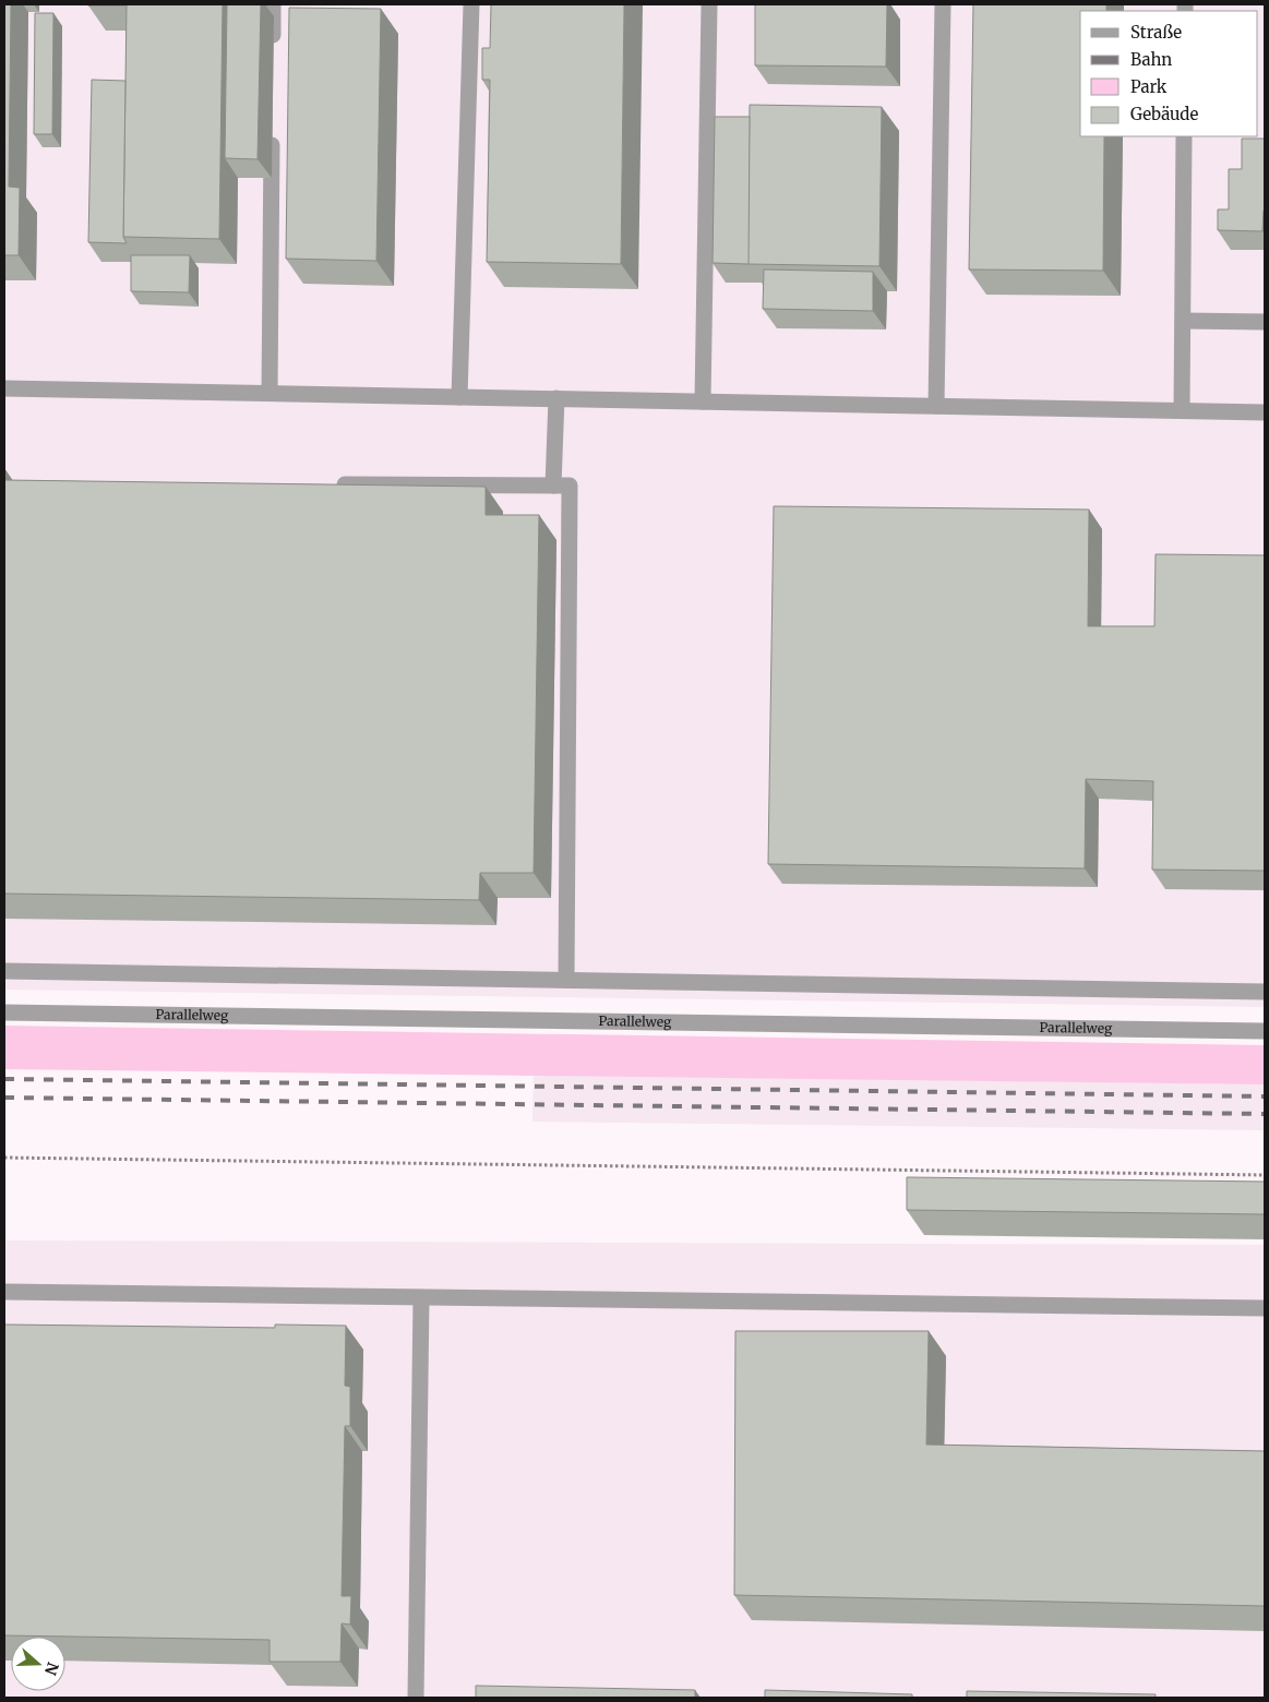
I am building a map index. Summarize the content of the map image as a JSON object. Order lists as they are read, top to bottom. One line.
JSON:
{"streets":{"street":["Parallelweg"]},"legend":["Straße","Bahn","Park","Gebäude"],"north":"right"}
